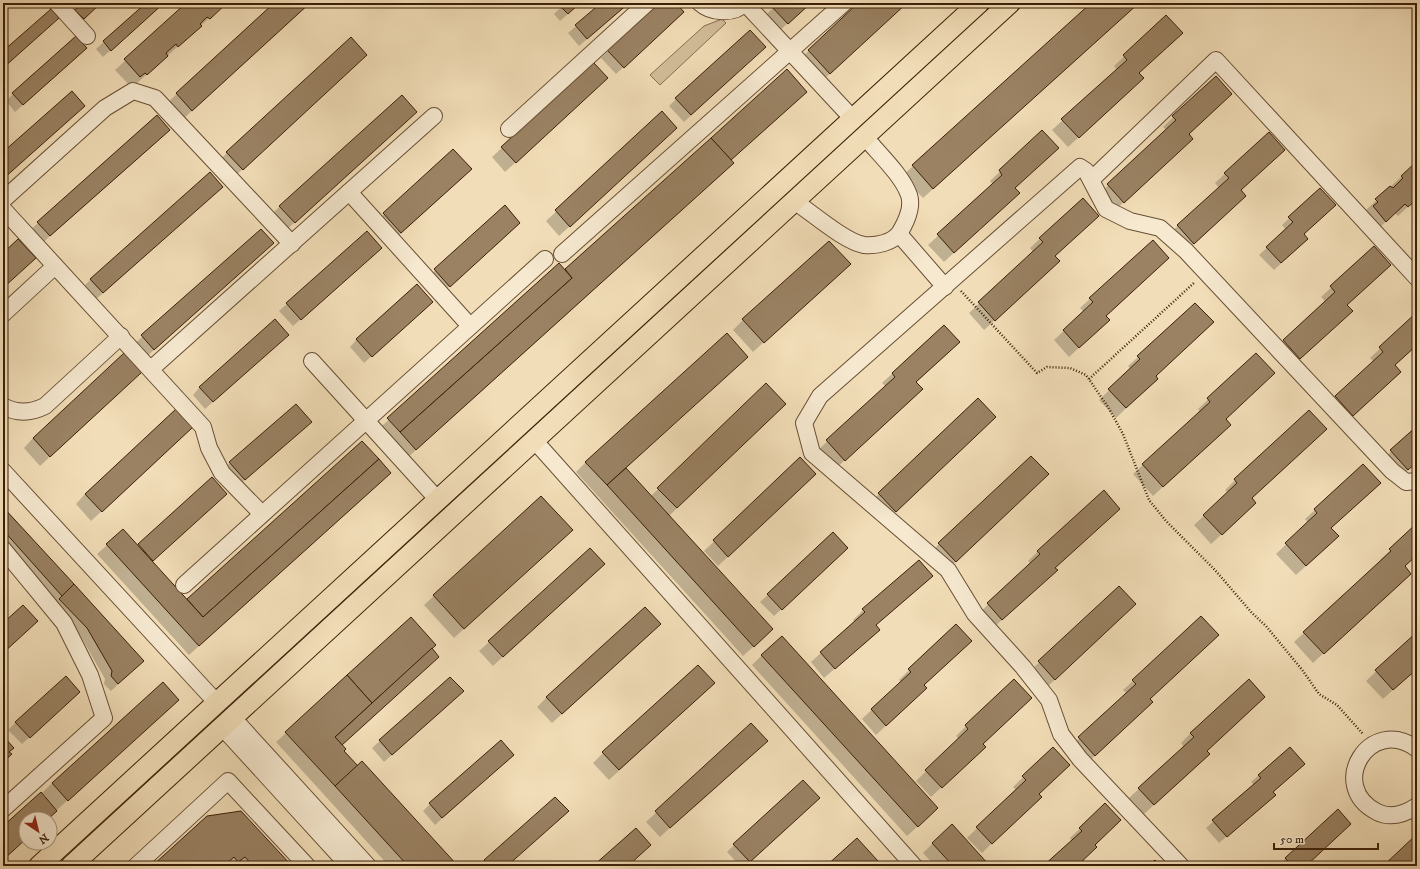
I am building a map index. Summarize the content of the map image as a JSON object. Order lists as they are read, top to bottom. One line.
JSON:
{"scale_bar":"50 m","north":"bottom right"}
